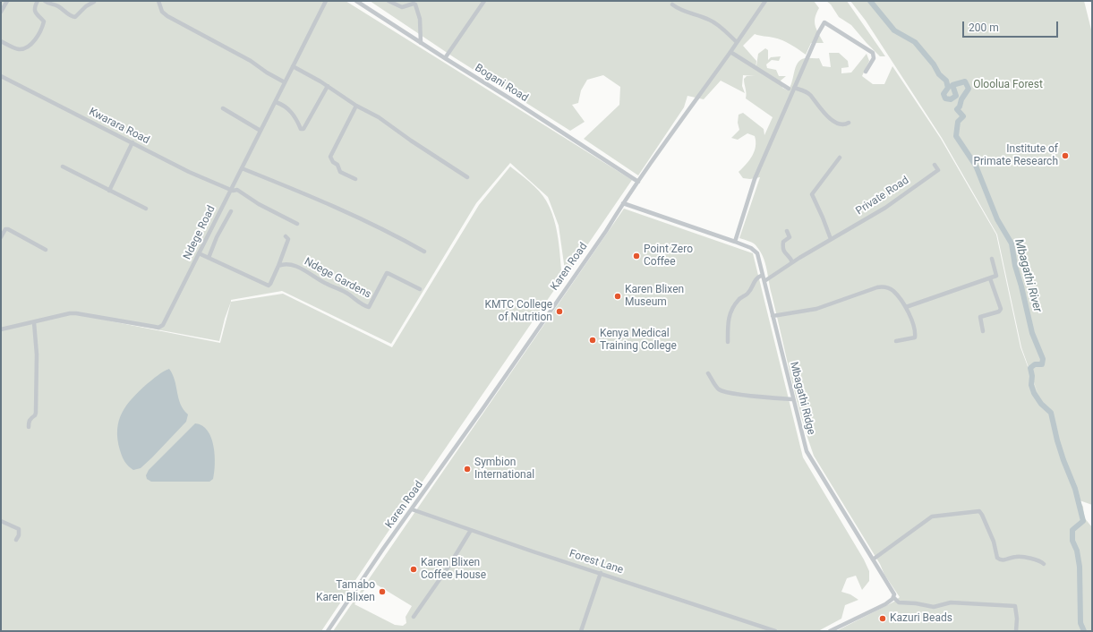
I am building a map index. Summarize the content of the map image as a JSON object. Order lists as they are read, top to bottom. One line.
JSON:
{"streets":{"street":["Bogani Road","Kwarara Road","Private Road","Ndege Road","Karen Road","Ndege Gardens","Mbagathi Ridge","Forest Lane"]},"crossings":[["Bogani Road","Karen Road"],["Kwarara Road","Ndege Road"],["Private Road","Mbagathi Ridge"],["Karen Road","Mbagathi Ridge"],["Karen Road","Forest Lane"]],"water":["Mbagathi River"],"parks":["Oloolua Forest"],"places":["Institute of Primate Research","Point Zero Coffee","Karen Blixen Museum","KMTC College of Nutrition","Kenya Medical Training College","Symbion International","Karen Blixen Coffee House","Tamabo Karen Blixen","Kazuri Beads"],"scale_bar":"200 m"}
